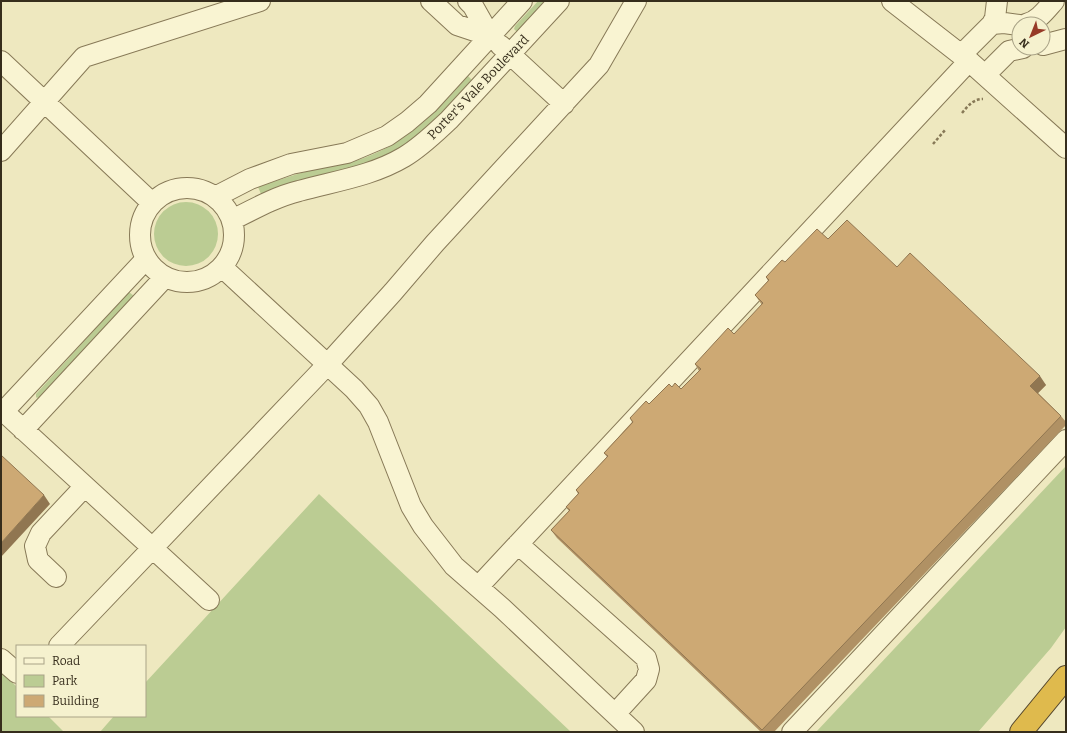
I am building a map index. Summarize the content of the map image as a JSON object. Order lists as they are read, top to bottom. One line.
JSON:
{"streets":{"street":["Porter's Vale Boulevard"]},"legend":["Road","Park","Building"],"north":"bottom left"}
